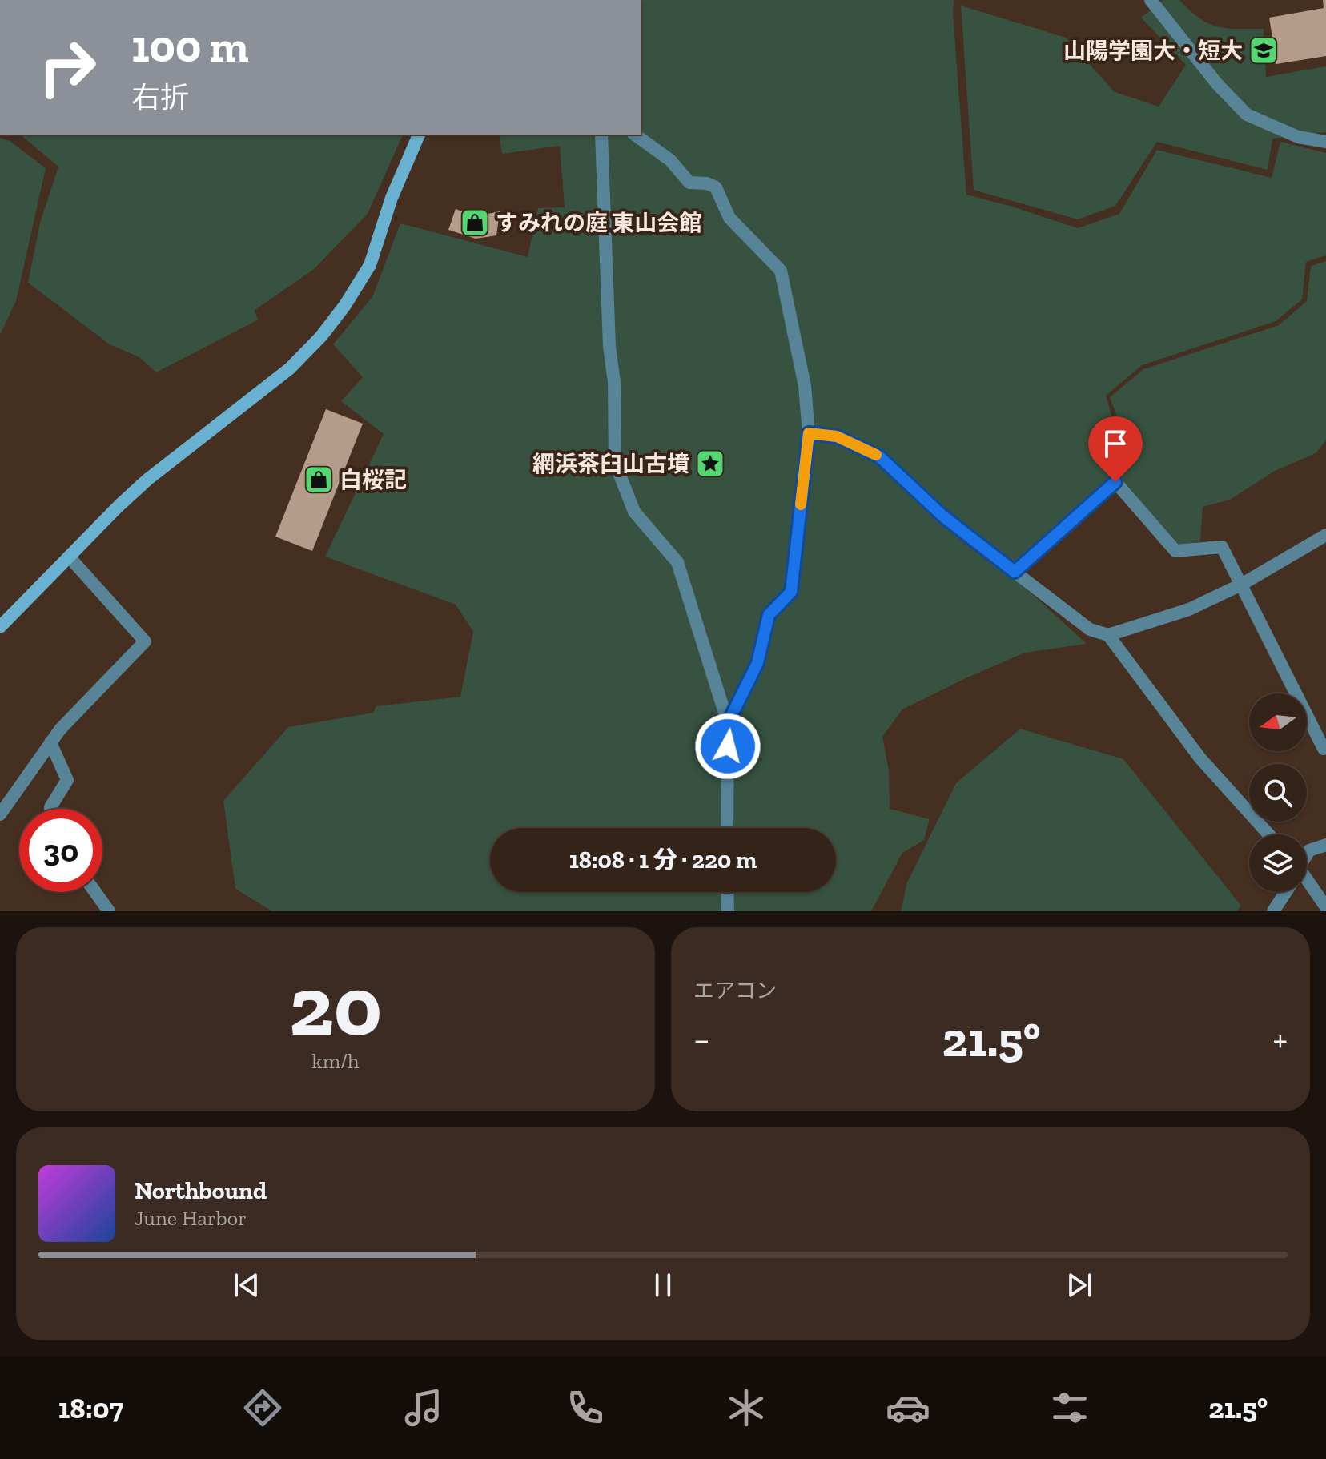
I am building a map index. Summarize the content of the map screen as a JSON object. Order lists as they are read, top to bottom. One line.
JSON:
{"places":{"school or university":["山陽学園大・短大"],"shop":["すみれの庭 東山会館","白桜記"],"place":["網浜茶臼山古墳"]},"north":"left","page":{"turn":["100 m","右折"],"limit":"30","trip":"18:08 · 1 分 · 220 m","tile":[["20","km/h"],"エアコン"],"heat":["−","21.5°","+"],"song":["Northbound","June Harbor"],"tabs":["18:07","21.5°"]}}
